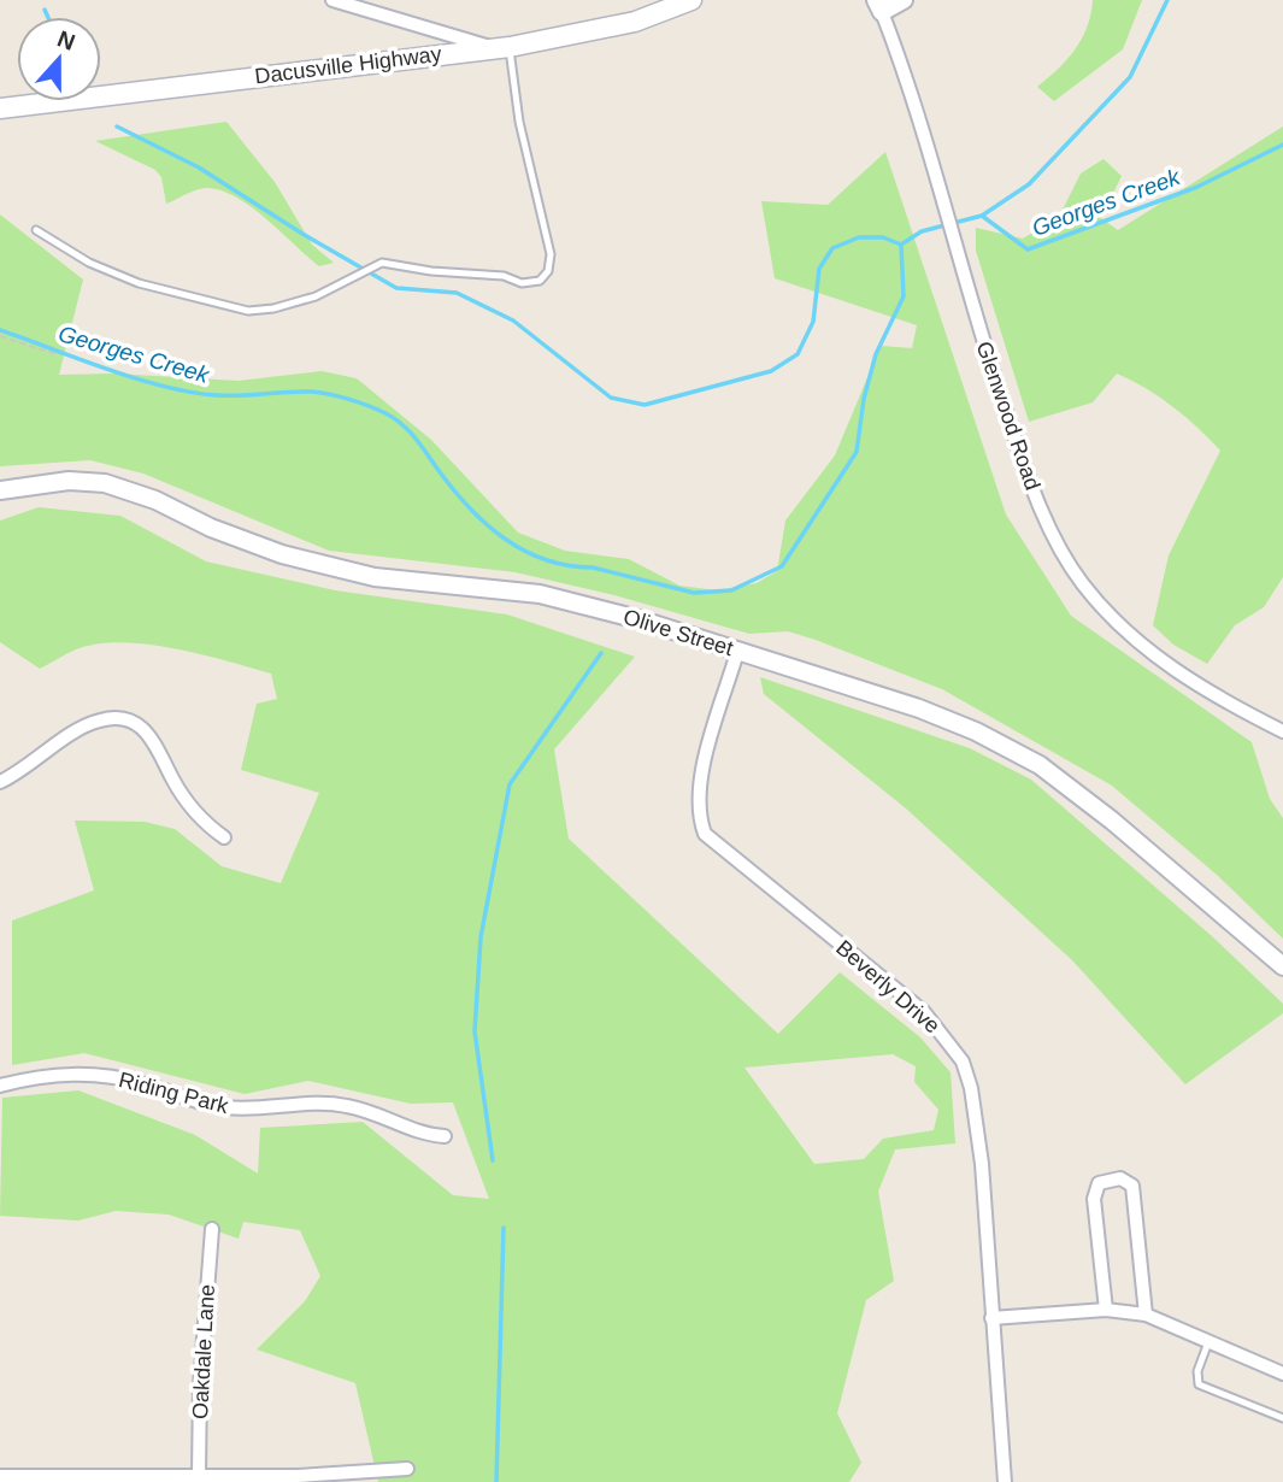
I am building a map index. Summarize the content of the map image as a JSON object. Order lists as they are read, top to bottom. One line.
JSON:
{"streets":{"main road":["Dacusville Highway"],"street":["Glenwood Road","Olive Street","Beverly Drive","Riding Park","Oakdale Lane"]},"crossings":[["Olive Street","Beverly Drive"]],"water":["Georges Creek"],"north":"top"}
